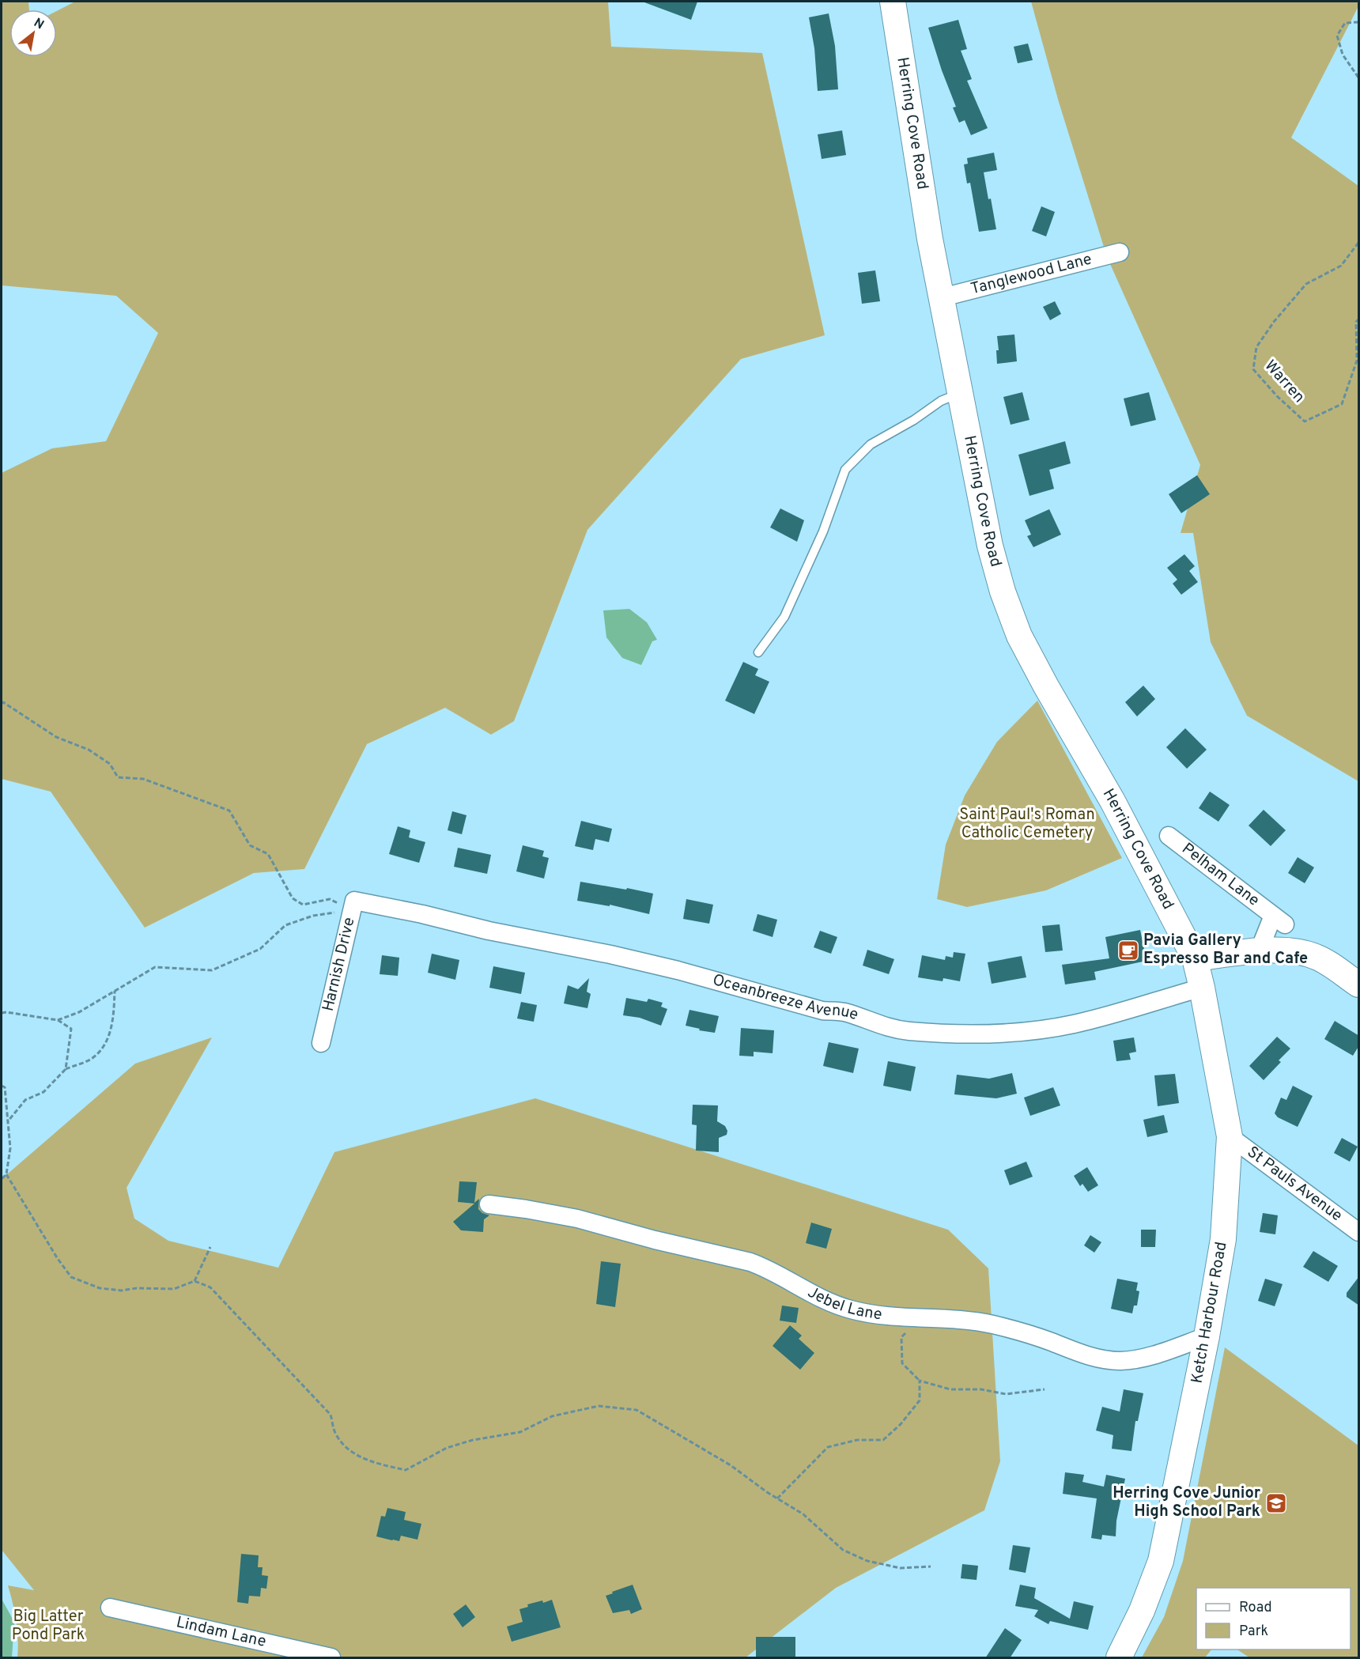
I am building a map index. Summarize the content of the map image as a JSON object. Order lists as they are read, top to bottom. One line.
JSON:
{"streets":{"main road":["Herring Cove Road","Ketch Harbour Road"],"street":["Tanglewood Lane","Pelham Lane","Harnish Drive","Oceanbreeze Avenue","St Pauls Avenue","Jebel Lane","Lindam Lane"],"path":["Warren"]},"crossings":[["Herring Cove Road","Tanglewood Lane"],["Herring Cove Road","Ketch Harbour Road"],["Harnish Drive","Oceanbreeze Avenue"],["Oceanbreeze Avenue","Ketch Harbour Road"],["St Pauls Avenue","Ketch Harbour Road"],["Jebel Lane","Ketch Harbour Road"]],"parks":["Saint Paul's Roman Catholic Cemetery","Big Latter Pond Park"],"places":{"cafe":["Pavia Gallery Espresso Bar and Cafe"],"school or university":["Herring Cove Junior High School Park"]},"legend":["Road","Park"],"north":"top right"}
